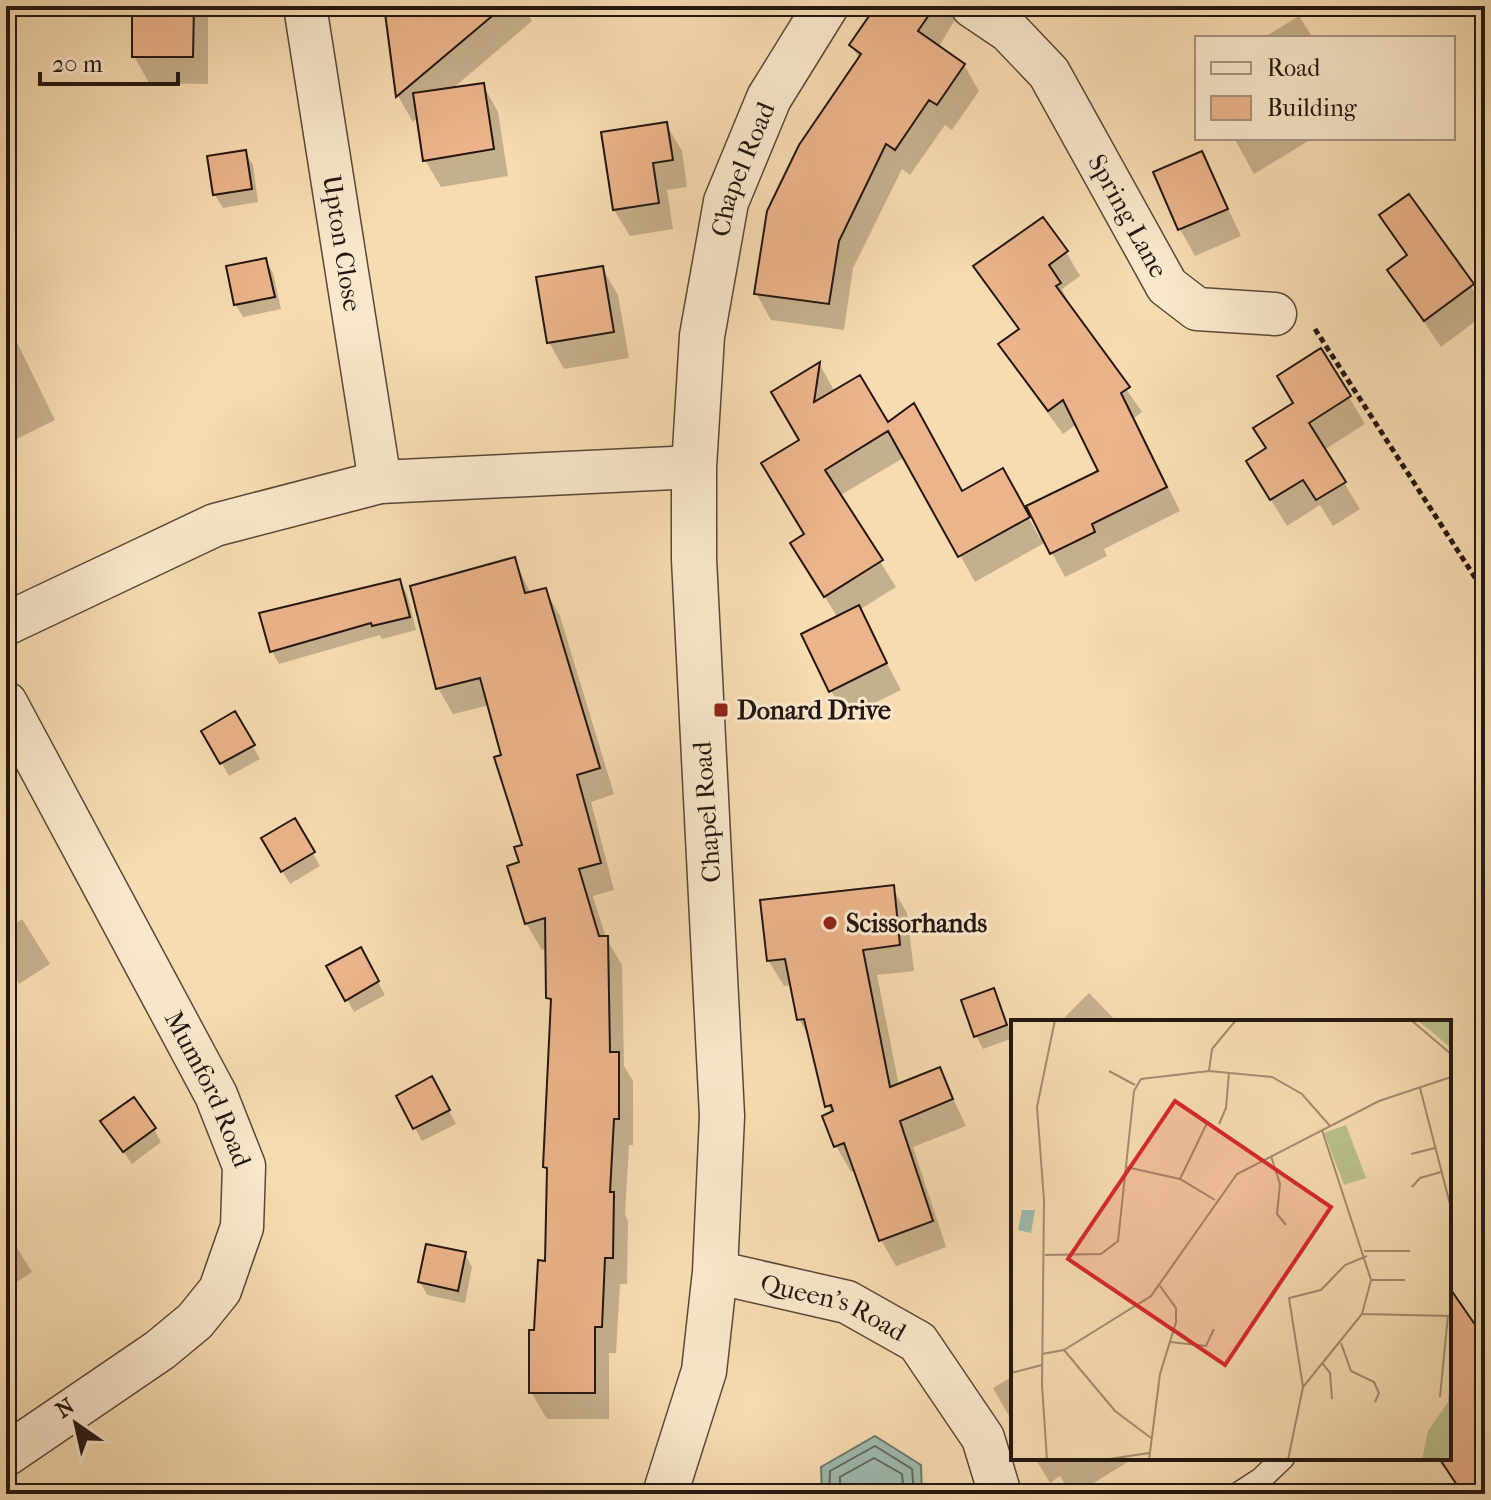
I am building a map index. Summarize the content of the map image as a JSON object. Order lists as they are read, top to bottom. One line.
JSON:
{"streets":{"street":["Chapel Road","Spring Lane","Upton Close","Mumford Road","Queen's Road"]},"crossings":[["Chapel Road","Queen's Road"]],"places":{"transit":["Donard Drive"],"other":["Scissorhands"]},"legend":["Road","Building"],"scale_bar":"20 m","north":"top left"}
